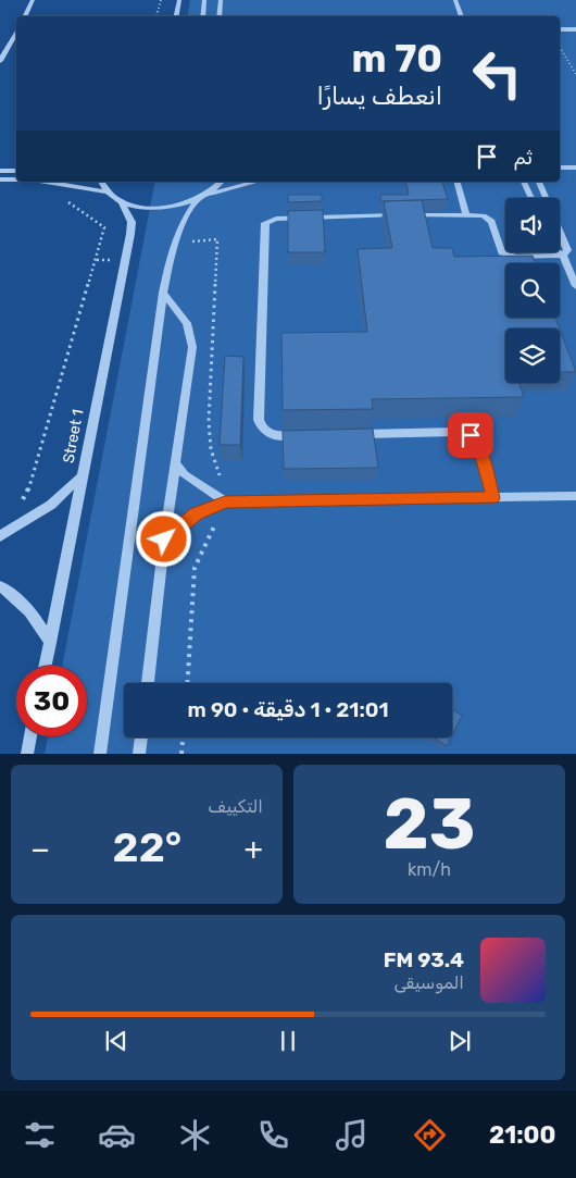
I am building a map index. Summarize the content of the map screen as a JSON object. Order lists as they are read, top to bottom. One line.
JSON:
{"streets":{"street":["Street 1"]},"page":{"turn":["70 m","انعطف يسارًا"],"then":"ثم","limit":"30","trip":"21:01 · 1 دقيقة · 90 m","tile":[["23","km/h"],"التكييف"],"heat":["−","22°","+"],"song":["93.4 FM","الموسيقى"],"tabs":"21:00"}}
